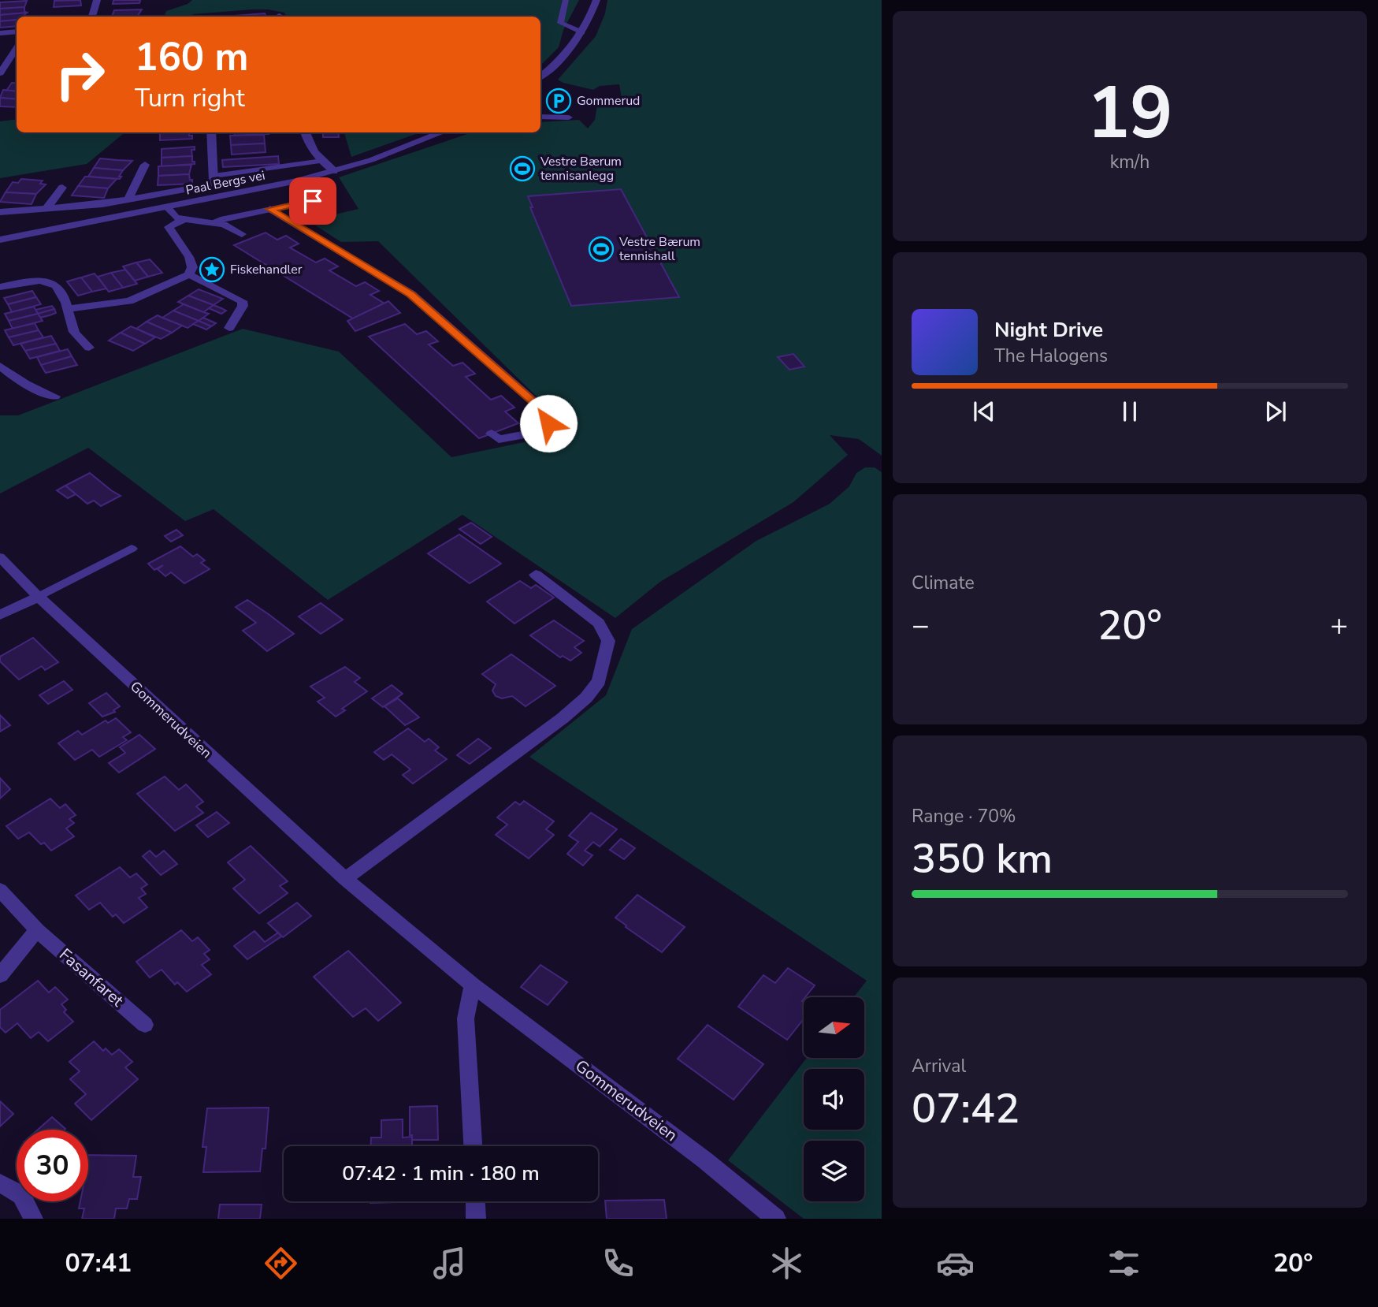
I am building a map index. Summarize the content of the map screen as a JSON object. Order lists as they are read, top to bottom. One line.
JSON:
{"streets":{"street":["Paal Bergs vei","Gommerudveien","Fasanfaret"]},"places":{"parking":["Gommerud"],"sports":["Vestre Bærum tennisanlegg","Vestre Bærum tennishall"],"place":["Fiskehandler"]},"north":"right","page":{"tile":[["19","km/h"],"Climate",["Range · 70%","350 km"],["Arrival","07:42"]],"turn":["160 m","Turn right"],"song":["Night Drive","The Halogens"],"heat":["−","20°","+"],"limit":"30","trip":"07:42 · 1 min · 180 m","tabs":["07:41","20°"]}}
